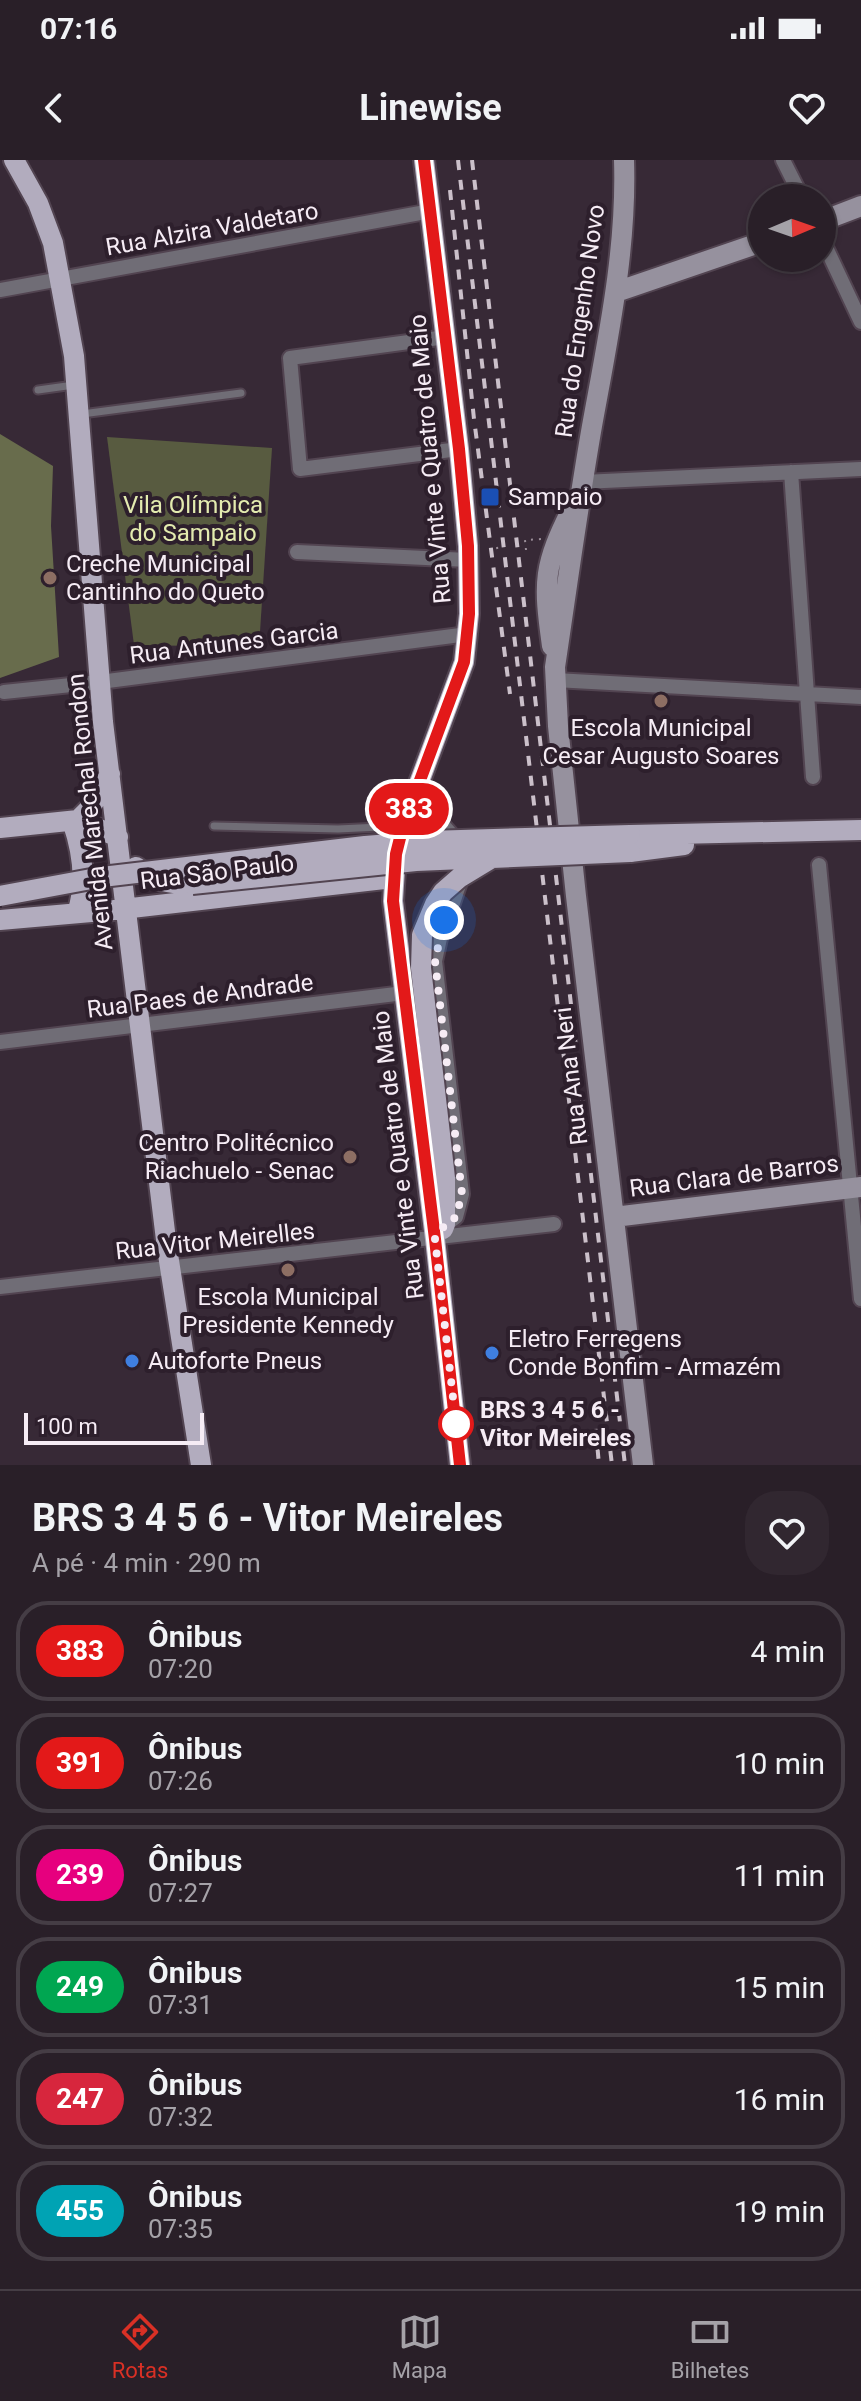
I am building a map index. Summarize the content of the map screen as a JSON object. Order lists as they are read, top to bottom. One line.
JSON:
{"streets":{"main road":["Rua do Engenho Novo","Rua Vinte e Quatro de Maio","Avenida Marechal Rondon","Rua São Paulo","Rua Ana Neri","Rua Clara de Barros"],"street":["Rua Alzira Valdetaro","Rua Antunes Garcia","Rua Paes de Andrade","Rua Vitor Meirelles"]},"crossings":[["Rua Alzira Valdetaro","Rua Vinte e Quatro de Maio"],["Rua Alzira Valdetaro","Avenida Marechal Rondon"],["Rua do Engenho Novo","Rua Ana Neri"],["Rua Vinte e Quatro de Maio","Rua Antunes Garcia"],["Rua Vinte e Quatro de Maio","Rua São Paulo"],["Rua Vinte e Quatro de Maio","Rua Paes de Andrade"],["Rua Vinte e Quatro de Maio","Rua Vitor Meirelles"],["Rua Antunes Garcia","Avenida Marechal Rondon"],["Avenida Marechal Rondon","Rua São Paulo"],["Avenida Marechal Rondon","Rua Paes de Andrade"],["Avenida Marechal Rondon","Rua Vitor Meirelles"],["Rua Ana Neri","Rua Clara de Barros"]],"parks":["Vila Olímpica do Sampaio"],"places":{"transit":["Sampaio"],"other":["Creche Municipal Cantinho do Queto","Escola Municipal Cesar Augusto Soares","Centro Politécnico Riachuelo - Senac","Escola Municipal Presidente Kennedy","Eletro Ferregens Conde Bonfim - Armazém","Autoforte Pneus","BRS 3 4 5 6 - Vitor Meireles"]},"lines":["bus line 383"],"scale_bar":"100 m","north":"right","page":{"status":"07:16","header":"Linewise","on_map":"383","scale":"100 m","heading":["BRS 3 4 5 6 - Vitor Meireles","A pé · 4 min · 290 m"],"list":[{"mark":"383","name":"Ônibus","note":"07:20","value":"4 min"},{"mark":"391","name":"Ônibus","note":"07:26","value":"10 min"},{"mark":"239","name":"Ônibus","note":"07:27","value":"11 min"},{"mark":"249","name":"Ônibus","note":"07:31","value":"15 min"},{"mark":"247","name":"Ônibus","note":"07:32","value":"16 min"},{"mark":"455","name":"Ônibus","note":"07:35","value":"19 min"}],"tabs":["Rotas","Mapa","Bilhetes"]}}
